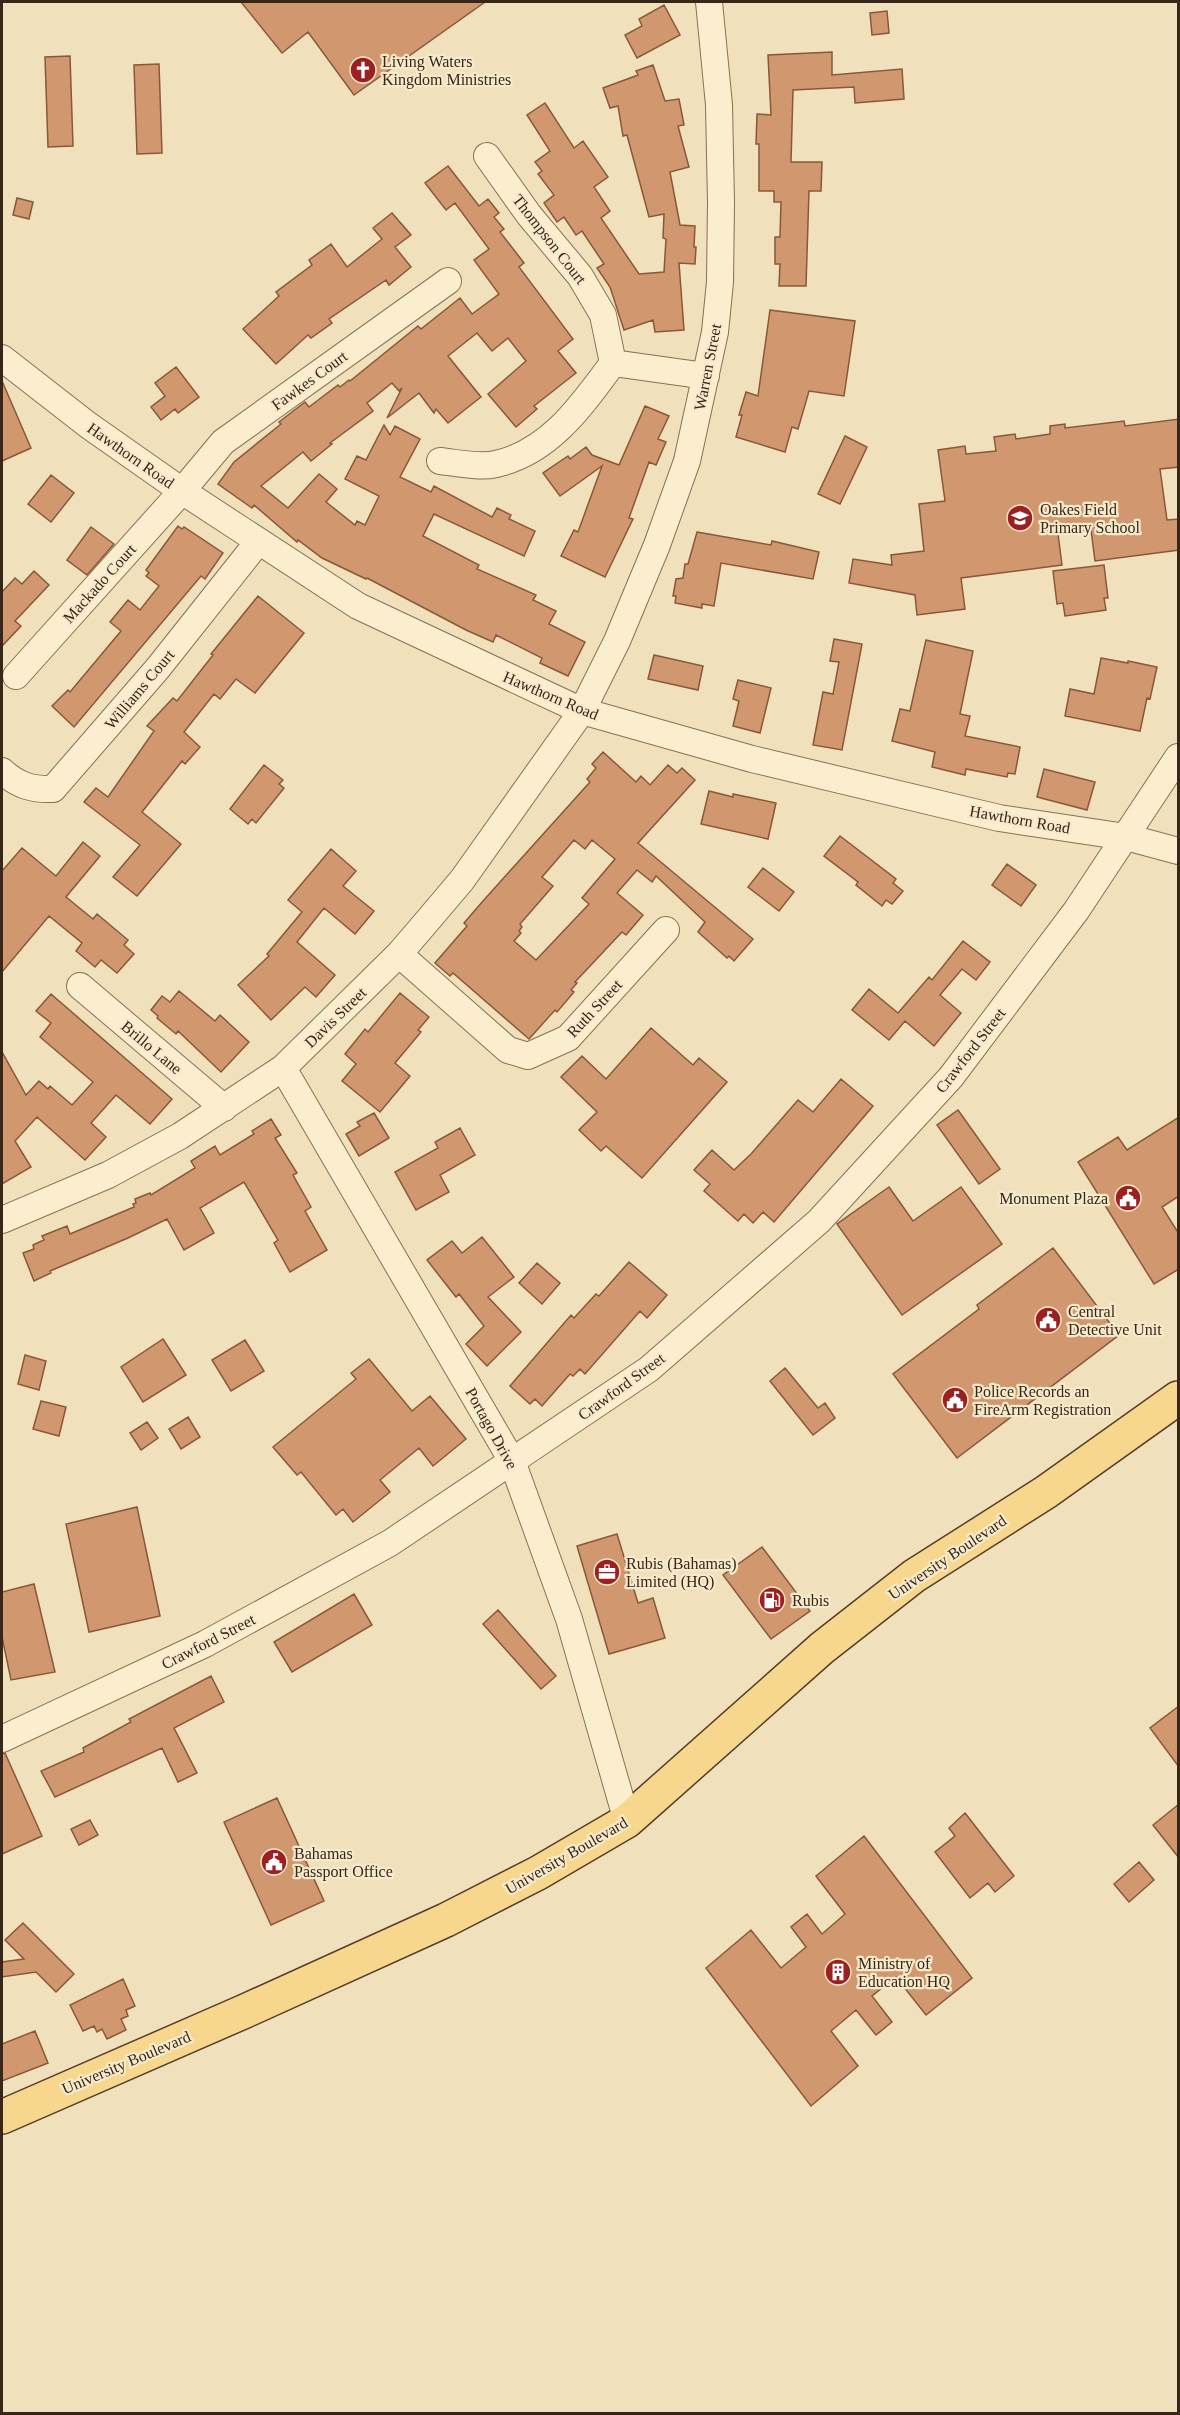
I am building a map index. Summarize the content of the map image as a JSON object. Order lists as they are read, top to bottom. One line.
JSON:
{"streets":{"main road":["University Boulevard"],"street":["Thompson Court","Warren Street","Fawkes Court","Hawthorn Road","Mackado Court","Williams Court","Ruth Street","Davis Street","Brillo Lane","Crawford Street","Portago Drive"]},"crossings":[["Warren Street","Hawthorn Road"],["Warren Street","Davis Street"],["Fawkes Court","Hawthorn Road"],["Fawkes Court","Mackado Court"],["Hawthorn Road","Mackado Court"],["Hawthorn Road","Williams Court"],["Hawthorn Road","Davis Street"],["Hawthorn Road","Crawford Street"],["Ruth Street","Davis Street"],["Davis Street","Brillo Lane"],["Davis Street","Portago Drive"],["Crawford Street","Portago Drive"],["Portago Drive","University Boulevard"]],"places":{"church":["Living Waters Kingdom Ministries"],"school or university":["Oakes Field Primary School"],"public building":["Monument Plaza","Central Detective Unit","Police Records an FireArm Registration","Bahamas Passport Office"],"office":["Rubis (Bahamas) Limited (HQ)"],"fuel station":["Rubis"],"building":["Ministry of Education HQ"]}}
